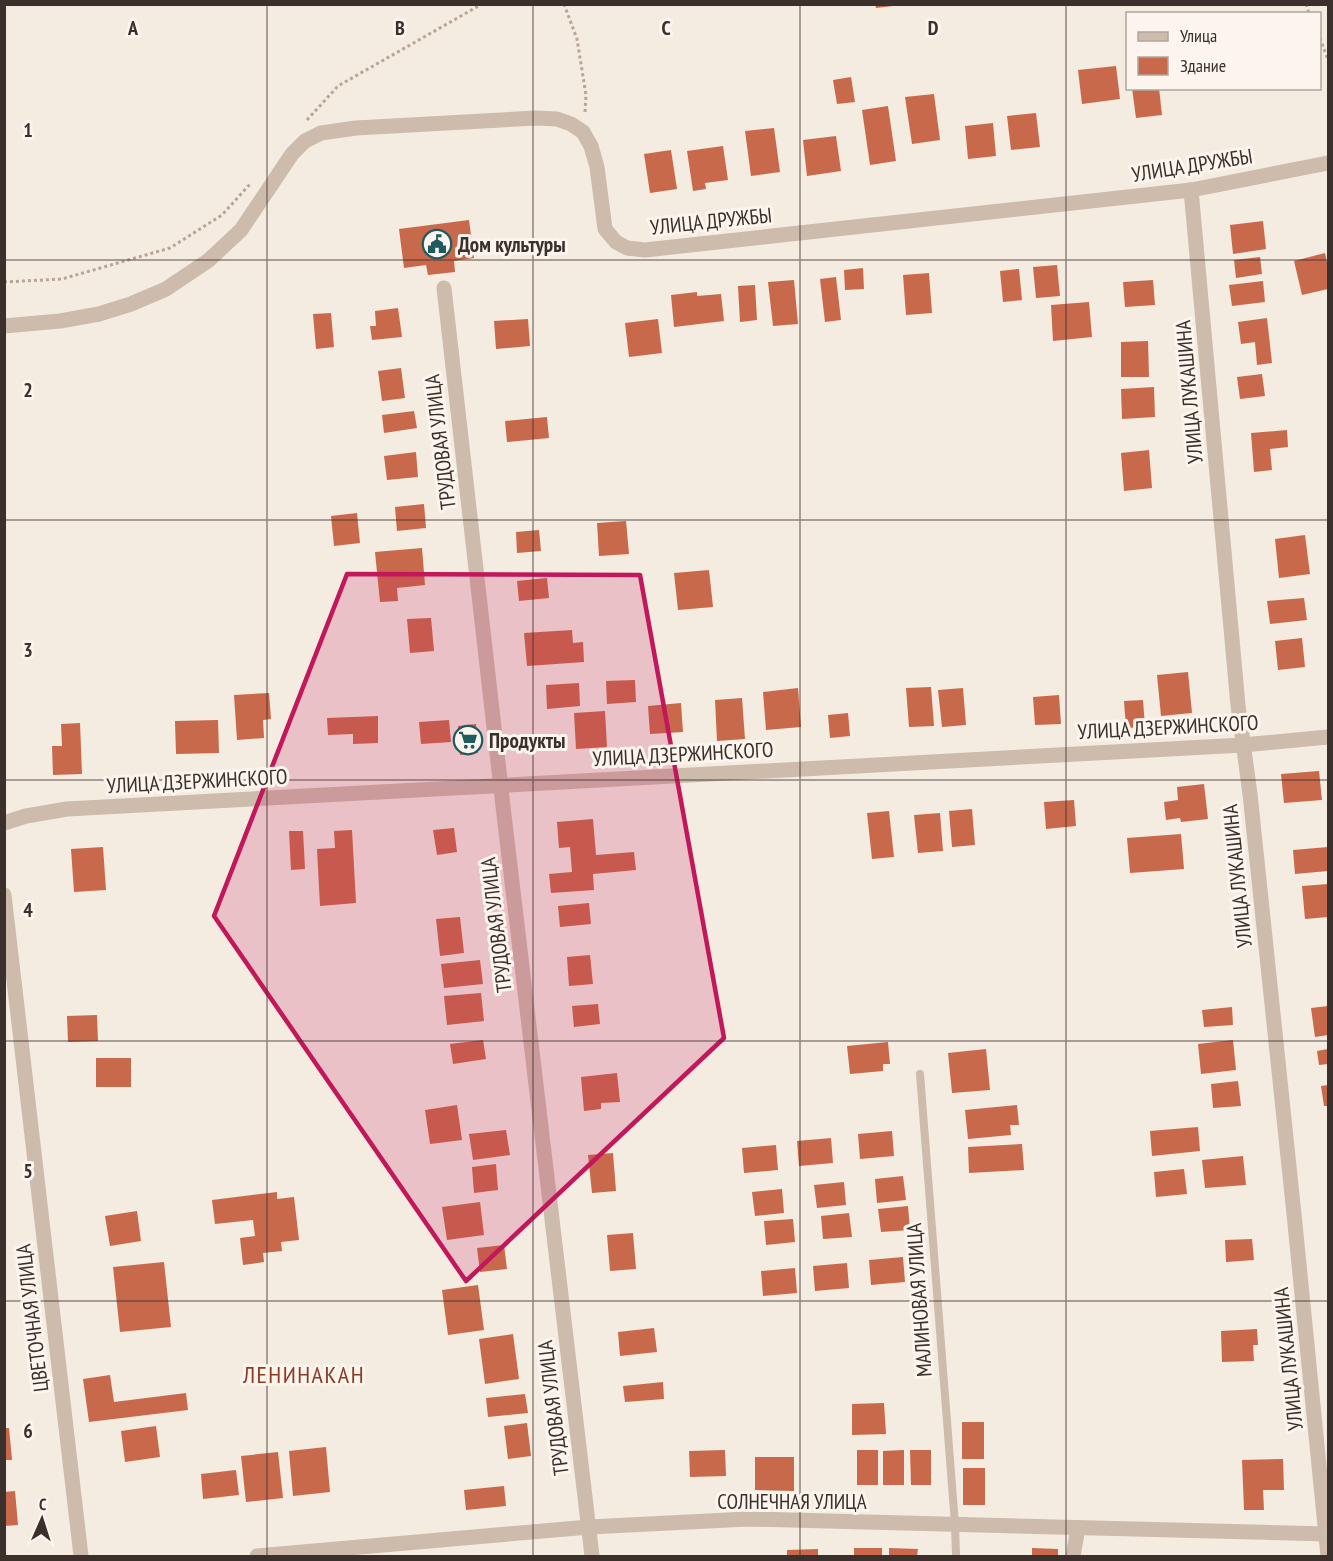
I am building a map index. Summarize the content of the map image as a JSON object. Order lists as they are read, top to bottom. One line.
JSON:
{"streets":{"street":["УЛИЦА ДРУЖБЫ","УЛИЦА ЛУКАШИНА","ТРУДОВАЯ УЛИЦА","УЛИЦА ДЗЕРЖИНСКОГО","ЦВЕТОЧНАЯ УЛИЦА","СОЛНЕЧНАЯ УЛИЦА"],"lane":["МАЛИНОВАЯ УЛИЦА"]},"crossings":[["УЛИЦА ДРУЖБЫ","УЛИЦА ЛУКАШИНА"],["УЛИЦА ЛУКАШИНА","УЛИЦА ДЗЕРЖИНСКОГО"],["УЛИЦА ЛУКАШИНА","СОЛНЕЧНАЯ УЛИЦА"],["ТРУДОВАЯ УЛИЦА","УЛИЦА ДЗЕРЖИНСКОГО"],["ТРУДОВАЯ УЛИЦА","СОЛНЕЧНАЯ УЛИЦА"],["МАЛИНОВАЯ УЛИЦА","СОЛНЕЧНАЯ УЛИЦА"]],"districts":["ЛЕНИНАКАН"],"places":{"public building":["Дом культуры"],"supermarket":["Продукты"]},"legend":["Улица","Здание"],"north":"top","grid":{"columns":["A","B","C","D"],"rows":["1","2","3","4","5","6"]}}
